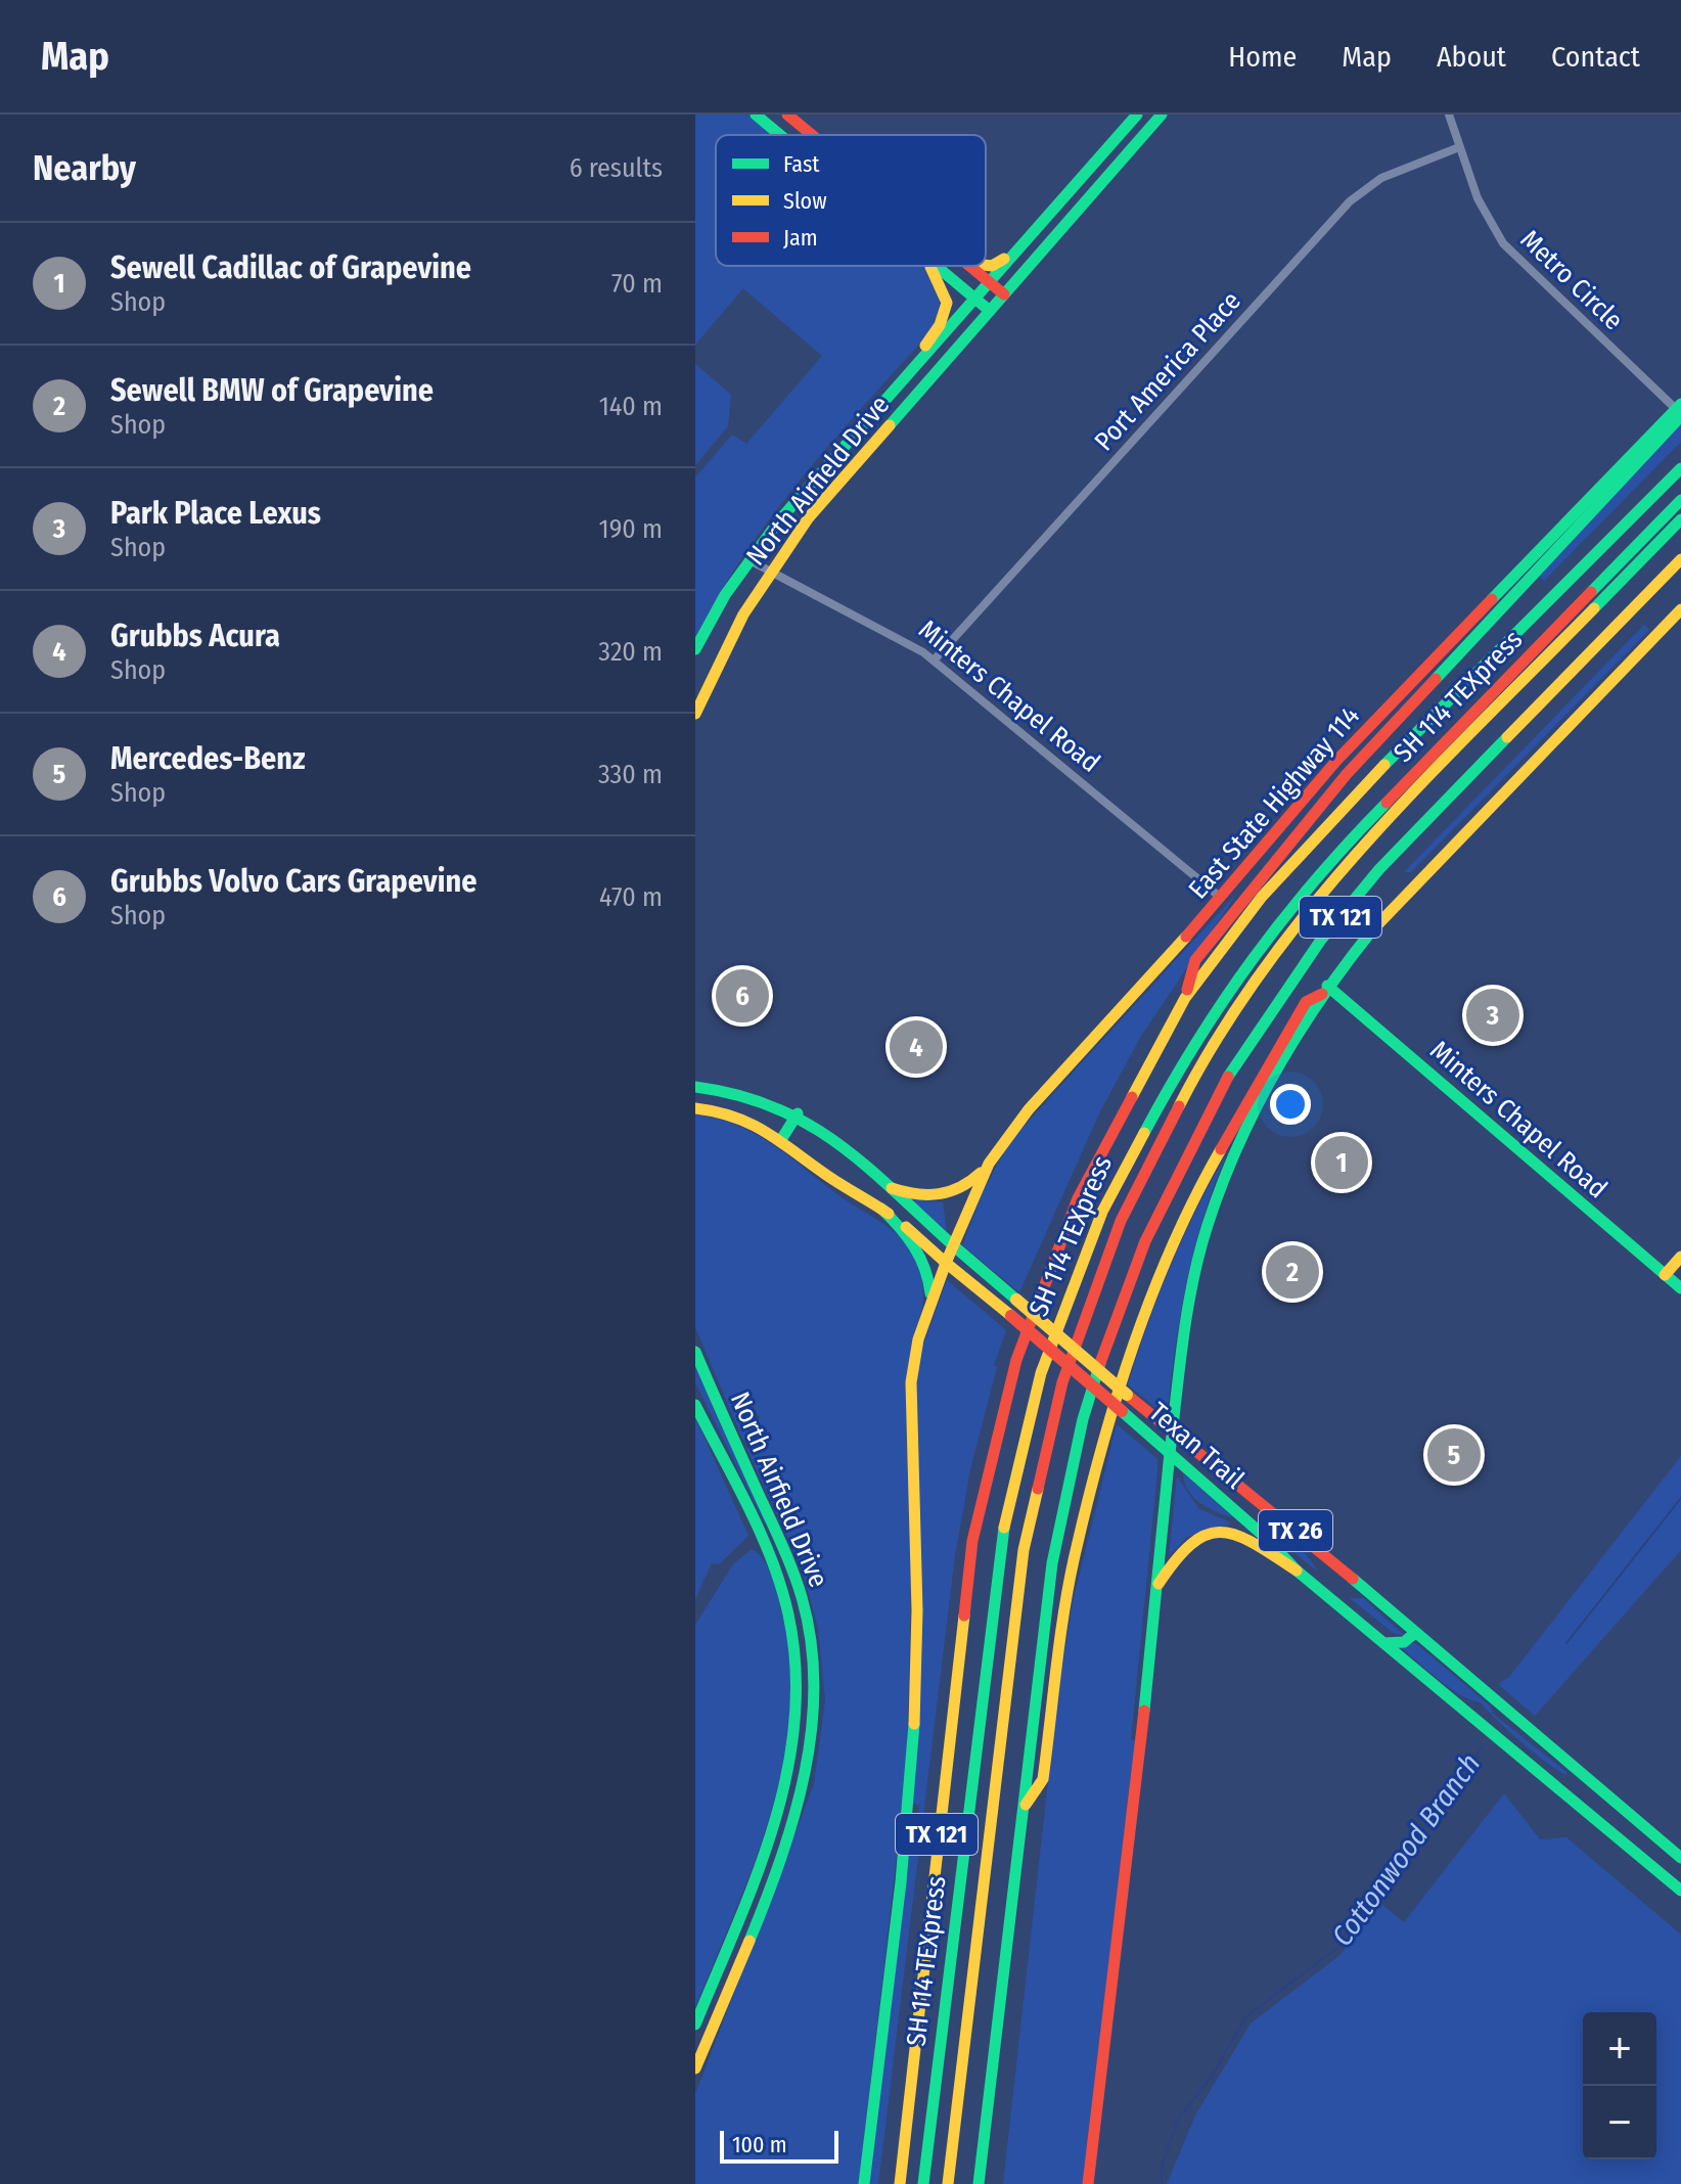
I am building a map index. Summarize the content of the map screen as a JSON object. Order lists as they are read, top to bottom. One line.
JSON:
{"streets":{"main road":["North Airfield Drive","Minters Chapel Road","SH 114 TEXpress","East State Highway 114","TX 121","Texan Trail","TX 26"],"street":["Metro Circle","Port America Place"]},"crossings":[["Metro Circle","Port America Place"],["Metro Circle","East State Highway 114"],["Port America Place","Minters Chapel Road"],["North Airfield Drive","Minters Chapel Road"],["Minters Chapel Road","East State Highway 114"],["East State Highway 114","Texan Trail"]],"water":["Cottonwood Branch"],"legend":["Fast","Slow","Jam"],"scale_bar":"100 m","page":{"header":"Map","nav":["Home","Map","About","Contact"],"heading":["Nearby","6 results"],"list":[{"mark":"1","name":"Sewell Cadillac of Grapevine","note":"Shop","value":"70 m"},{"mark":"2","name":"Sewell BMW of Grapevine","note":"Shop","value":"140 m"},{"mark":"3","name":"Park Place Lexus","note":"Shop","value":"190 m"},{"mark":"4","name":"Grubbs Acura","note":"Shop","value":"320 m"},{"mark":"5","name":"Mercedes-Benz","note":"Shop","value":"330 m"},{"mark":"6","name":"Grubbs Volvo Cars Grapevine","note":"Shop","value":"470 m"}],"pins":["6","3","4","1","2","5"],"map_buttons":["+","−"],"scale":"100 m"}}
